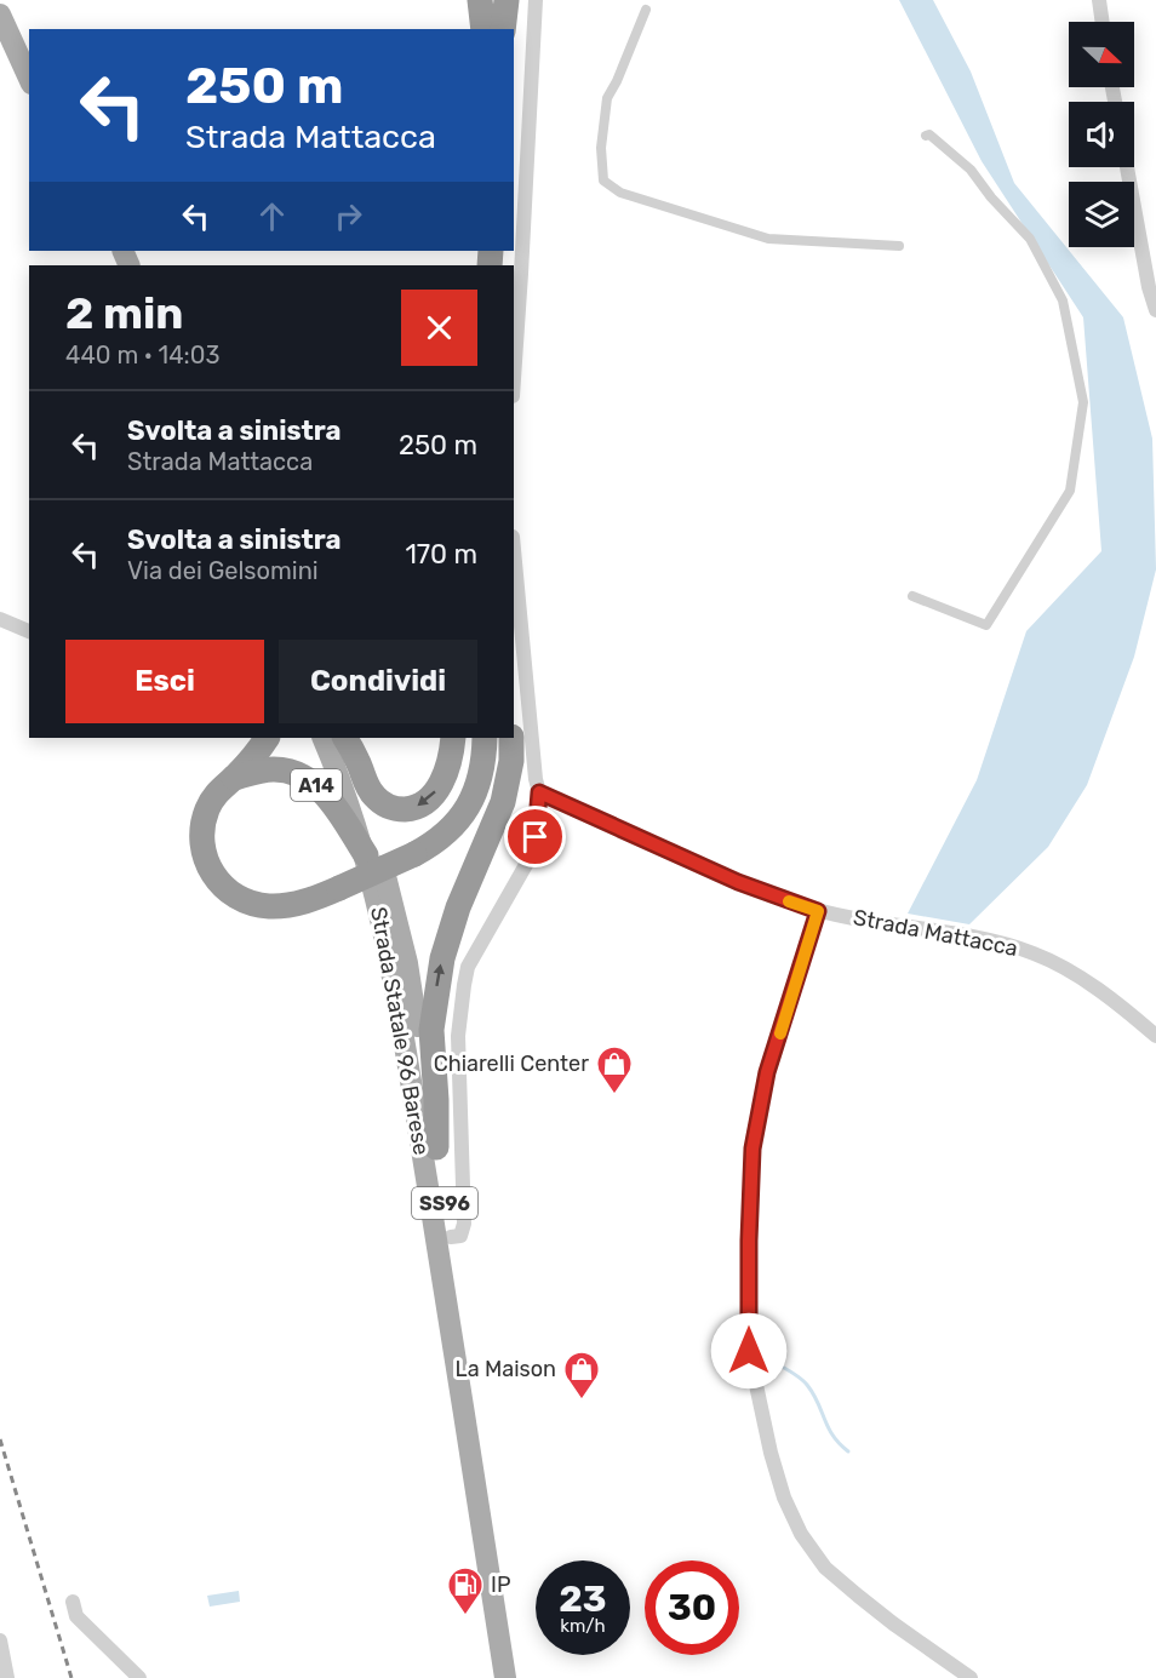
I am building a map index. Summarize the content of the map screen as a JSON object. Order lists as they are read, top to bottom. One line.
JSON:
{"streets":{"highway":["A14"],"main road":["Strada Statale 96 Barese","SS96"],"street":["Strada Mattacca"]},"crossings":[["A14","Strada Statale 96 Barese"]],"places":{"shop":["Chiarelli Center","La Maison"],"fuel station":["IP"]},"north":"right","page":{"turn":["250 m","Strada Mattacca"],"heading":["2 min","440 m · 14:03"],"list":[{"name":"Svolta a sinistra","note":"Strada Mattacca","value":"250 m"},{"name":"Svolta a sinistra","note":"Via dei Gelsomini","value":"170 m"}],"buttons":["Esci","Condividi"],"speed":"23 km/h","limit":"30"}}
